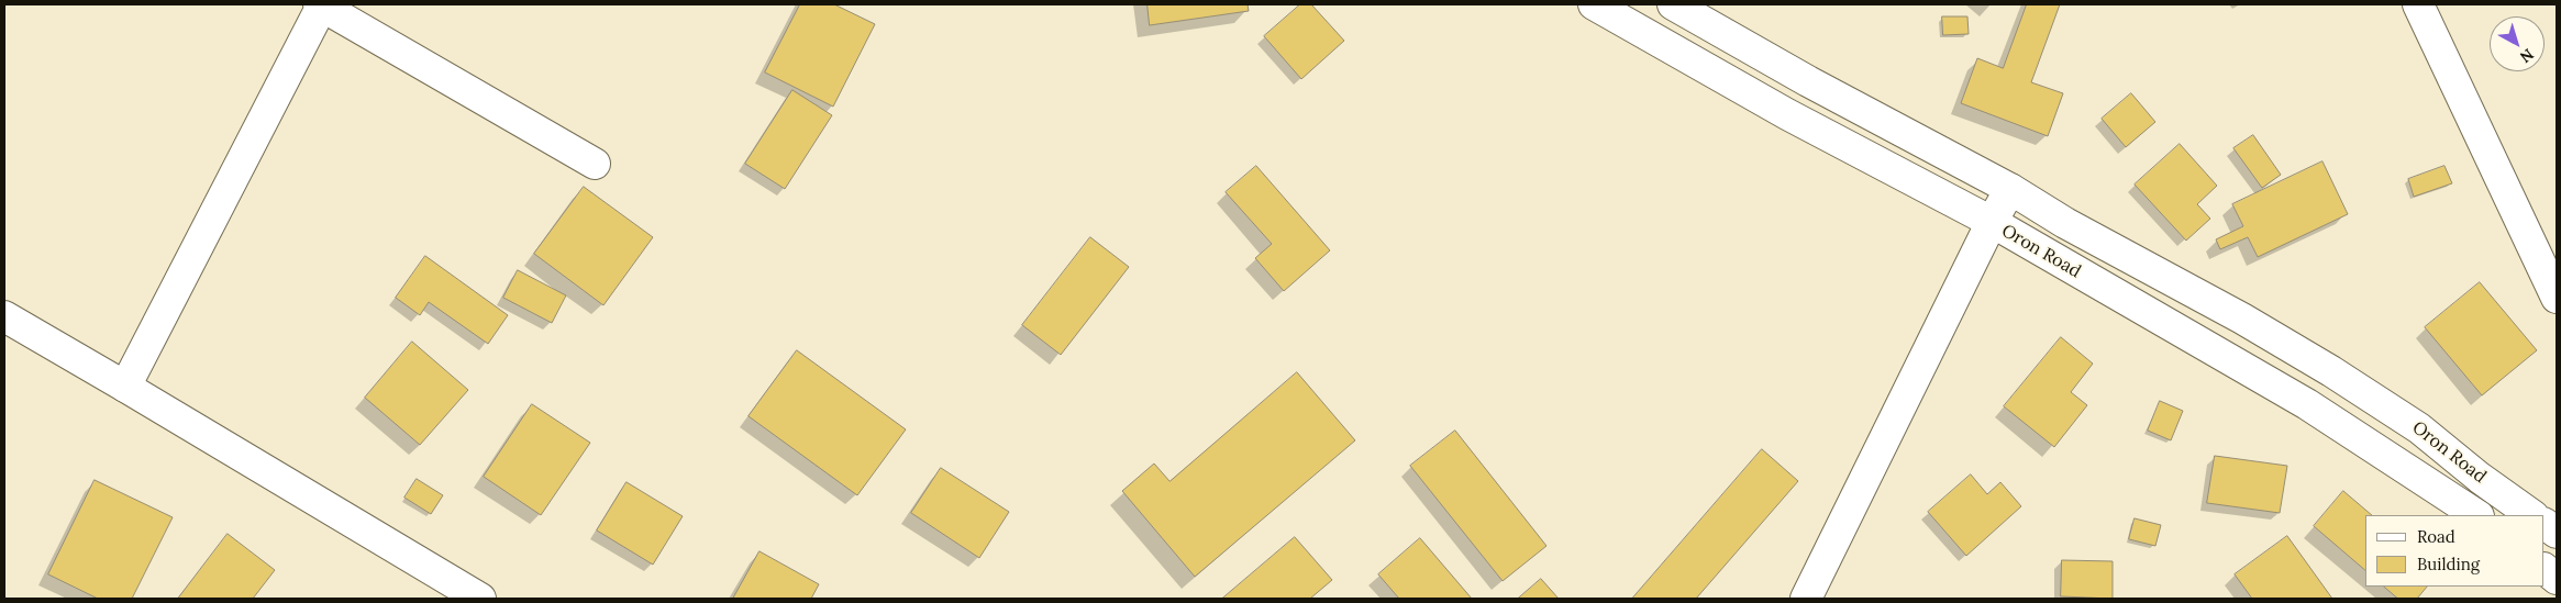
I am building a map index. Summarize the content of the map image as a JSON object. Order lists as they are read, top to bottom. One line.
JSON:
{"streets":{"main road":["Oron Road"]},"legend":["Road","Building"],"north":"bottom right"}
